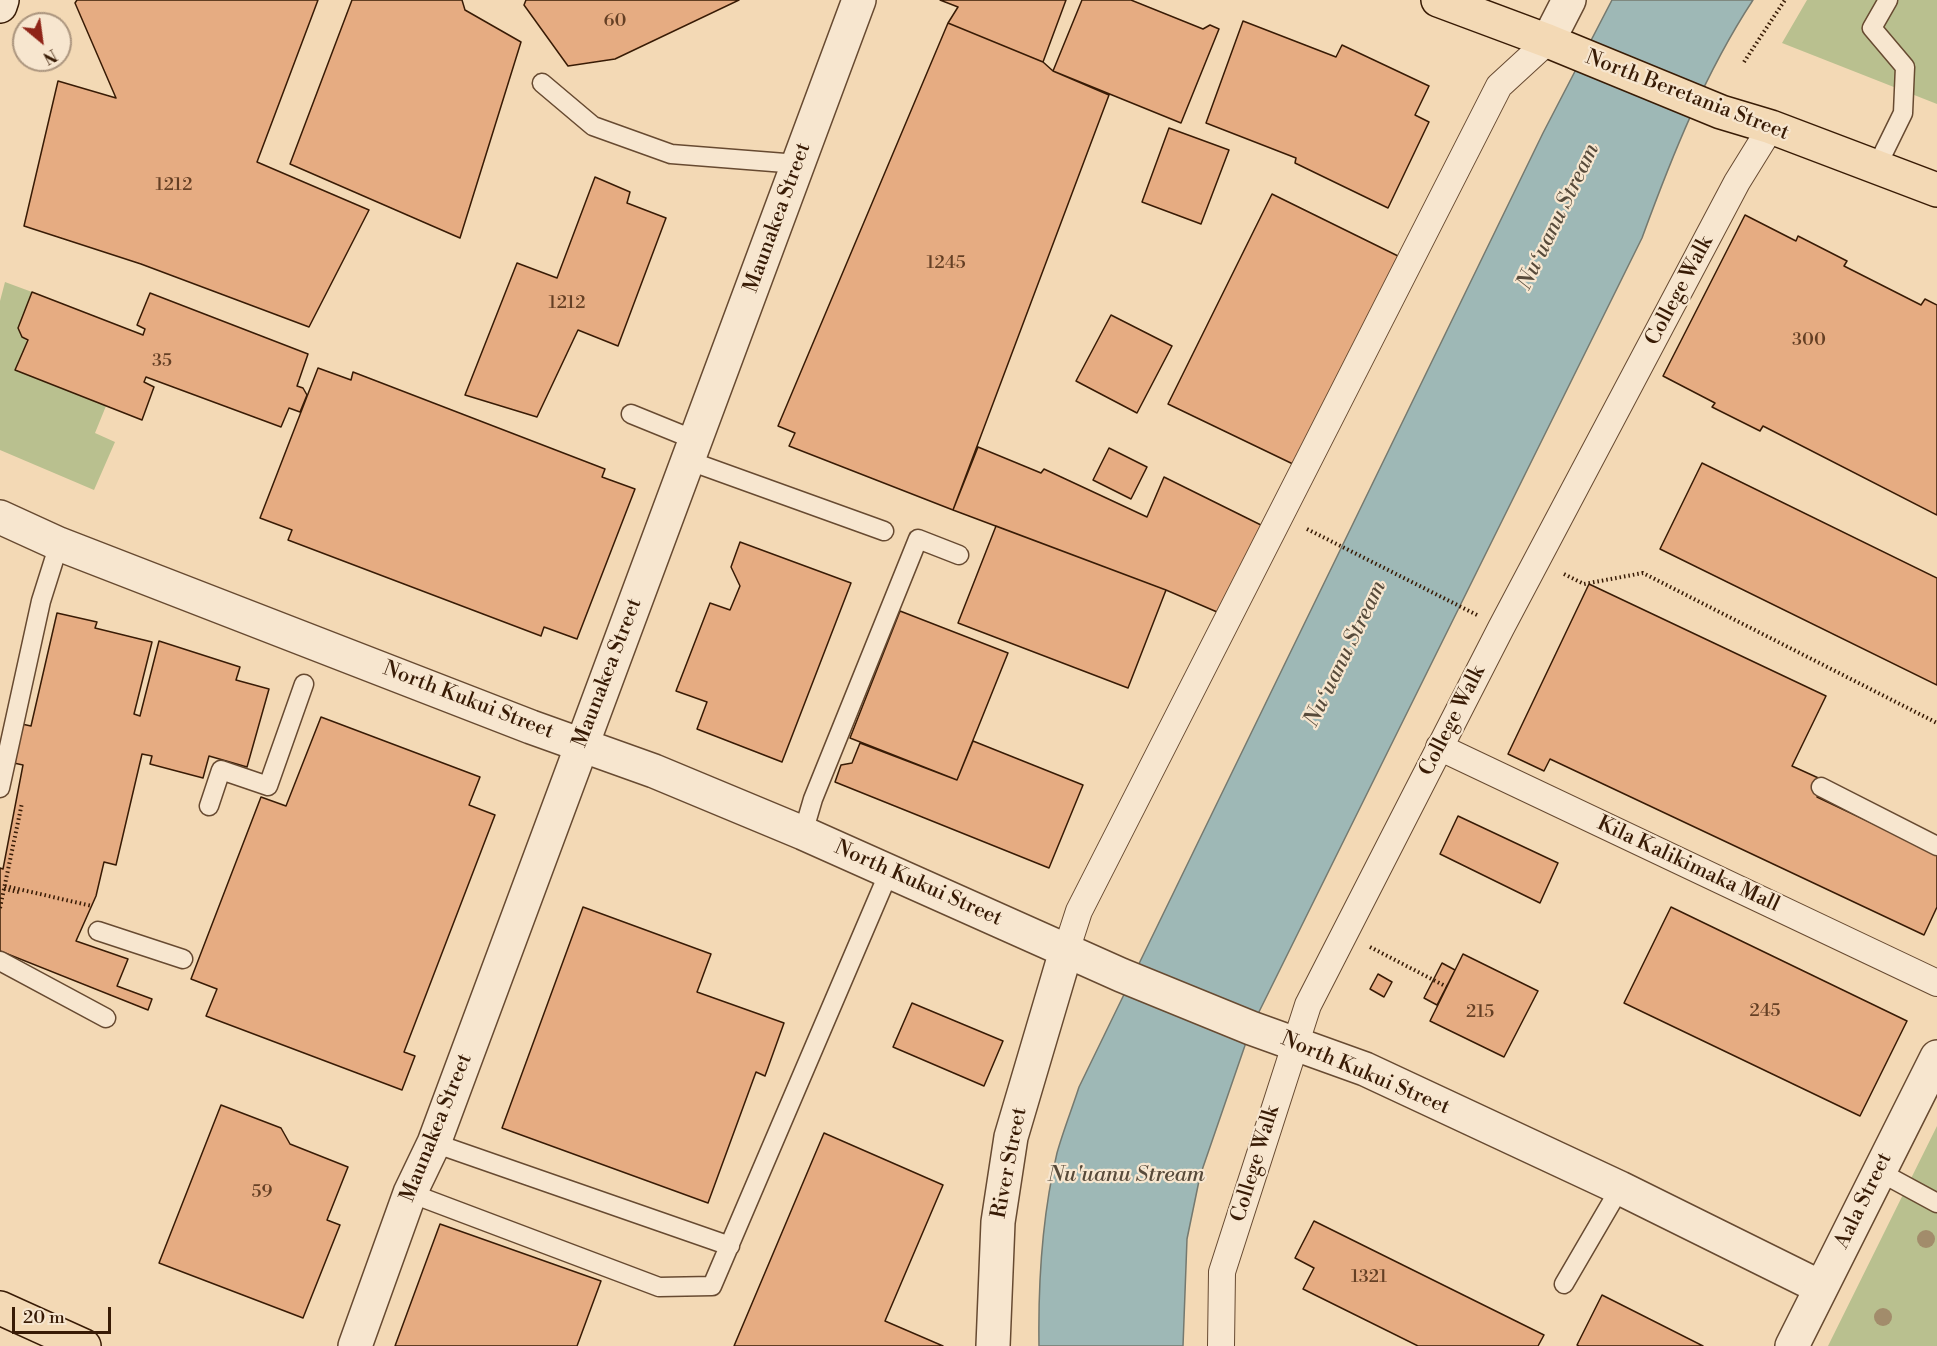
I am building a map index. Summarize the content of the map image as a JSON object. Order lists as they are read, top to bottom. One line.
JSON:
{"streets":{"main road":["North Beretania Street"],"street":["Maunakea Street","College Walk","North Kukui Street","Kila Kalikimaka Mall","River Street","Aala Street"]},"crossings":[["North Beretania Street","College Walk"],["Maunakea Street","North Kukui Street"],["College Walk","North Kukui Street"],["College Walk","Kila Kalikimaka Mall"],["North Kukui Street","River Street"],["North Kukui Street","Aala Street"]],"water":["Nuʻuanu Stream","Nu'uanu Stream"],"house_numbers":["60","1212","1245","1212","300","35","245","215","59","1321"],"scale_bar":"20 m","north":"bottom right"}
